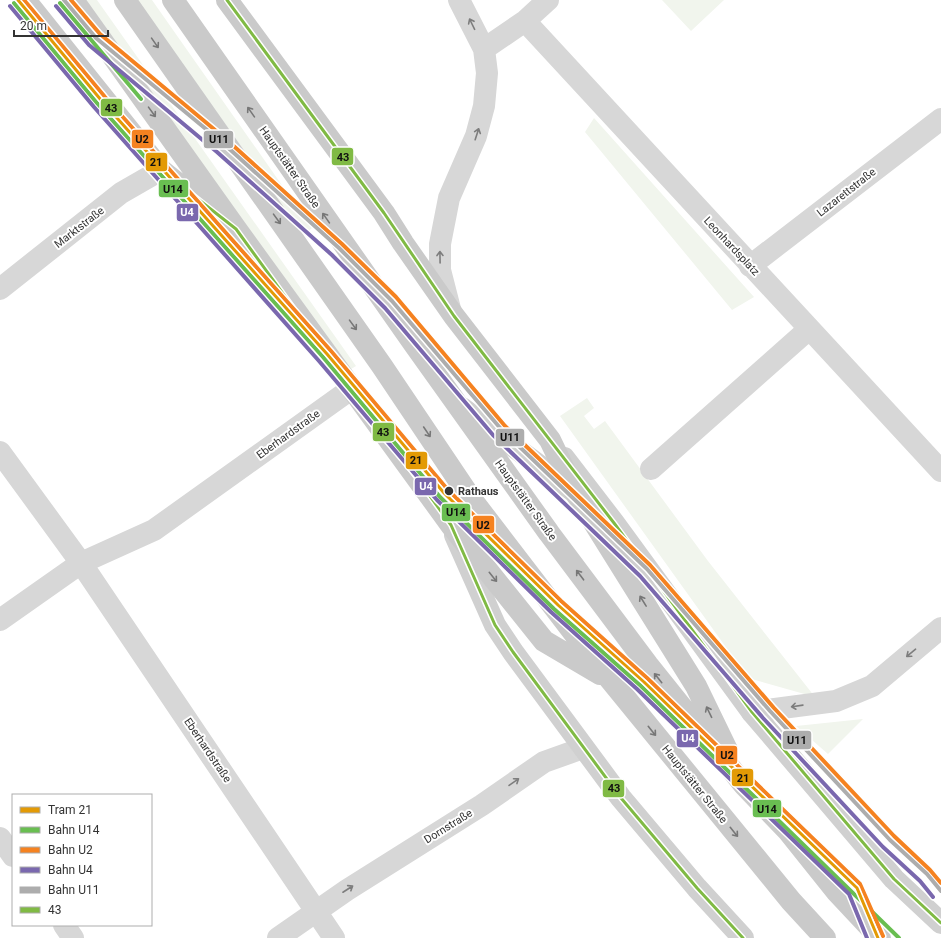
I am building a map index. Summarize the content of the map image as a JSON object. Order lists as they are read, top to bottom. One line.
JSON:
{"streets":{"main road":["Hauptstätter Straße"],"street":["Lazarettstraße","Marktstraße","Leonhardsplatz","Eberhardstraße","Dornstraße"]},"crossings":[["Lazarettstraße","Leonhardsplatz"],["Eberhardstraße","Dornstraße"]],"one_way":["Dornstraße"],"places":["Rathaus"],"lines":["tram line 21","rail line U2","rail line U11","transit line 43","rail line U14","rail line U4"],"legend":["Tram 21","Bahn U14","Bahn U2","Bahn U4","Bahn U11","43"],"scale_bar":"20 m"}
